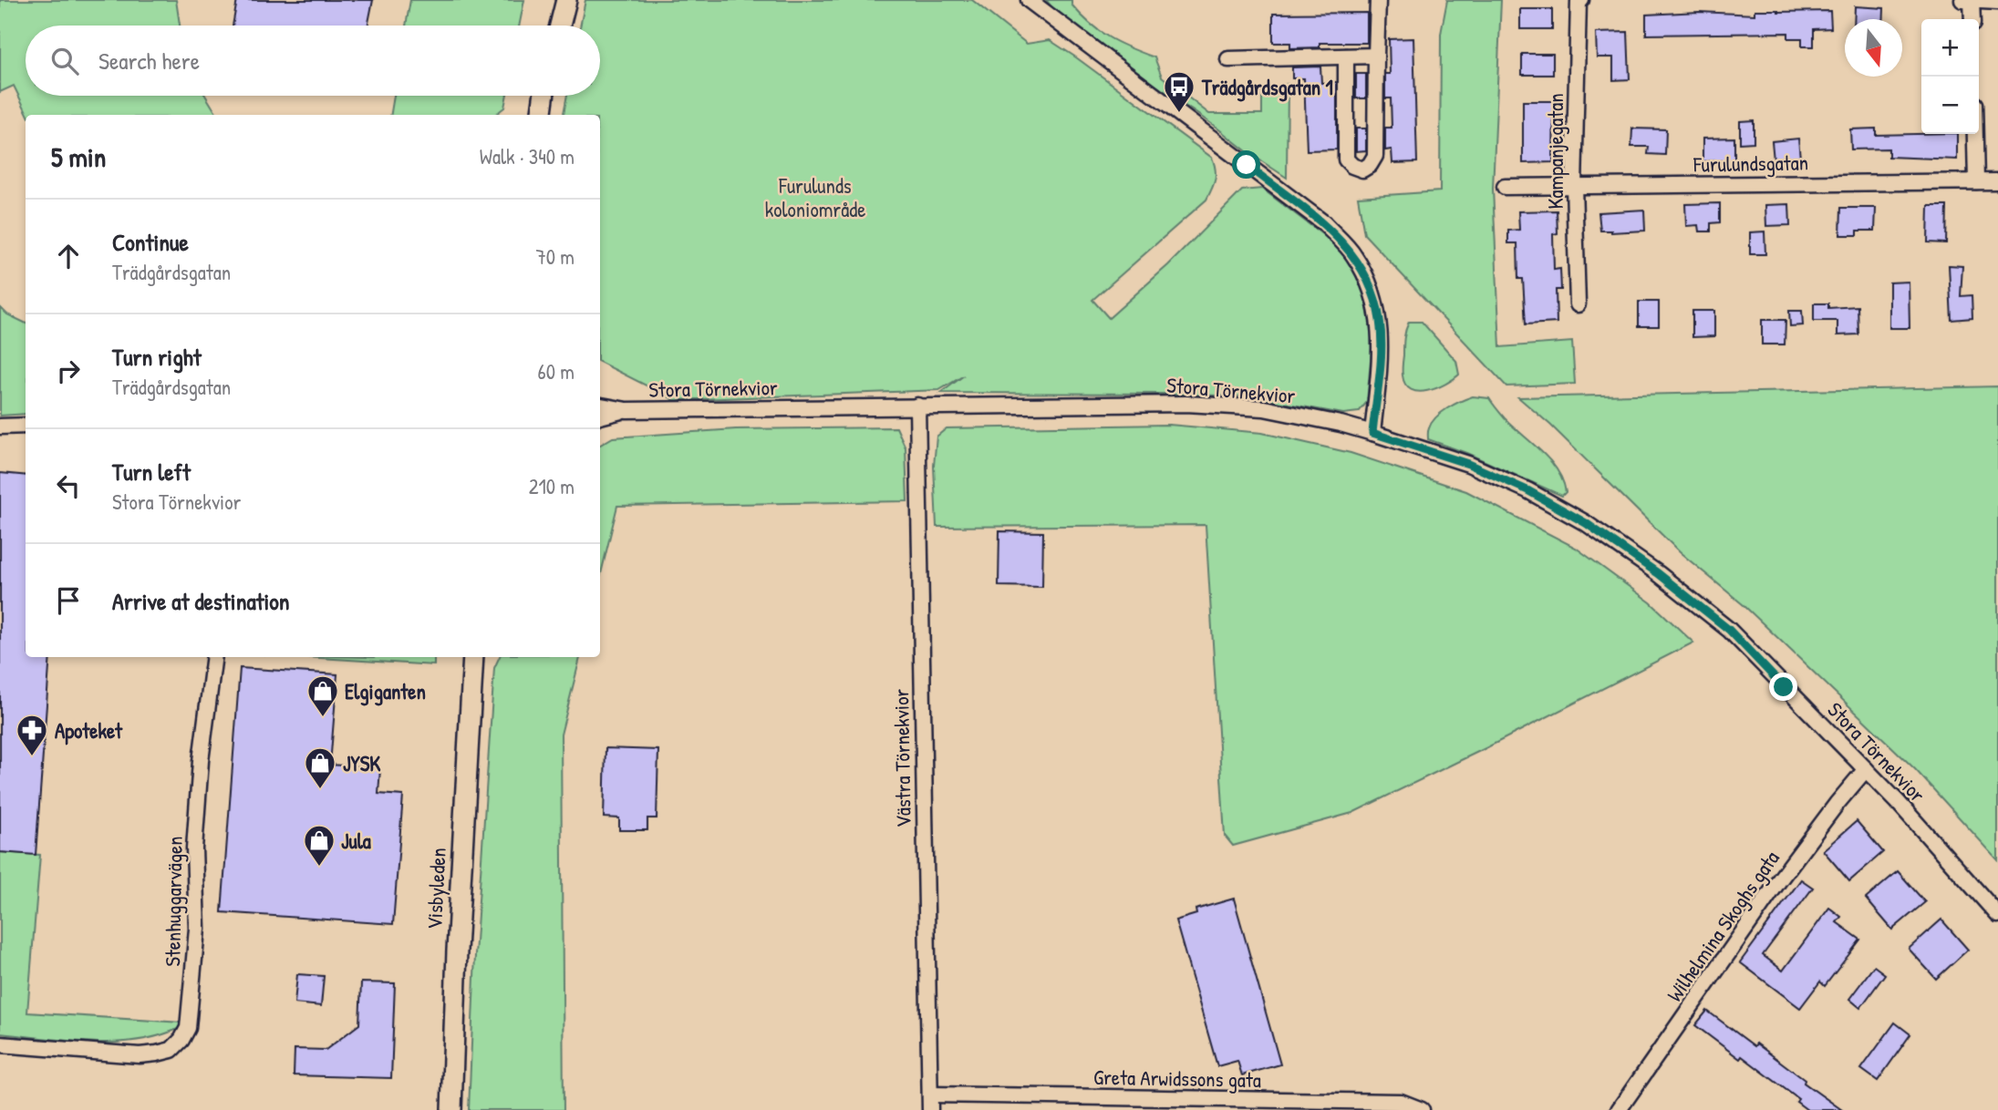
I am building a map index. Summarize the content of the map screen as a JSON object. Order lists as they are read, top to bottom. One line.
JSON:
{"streets":{"main road":["Visbyleden"],"street":["Kampanjegatan","Furulundsgatan","Stora Törnekvior","Västra Törnekvior","Stenhuggarvägen","Wilhelmina Skoghs gata","Greta Arwidssons gata"]},"crossings":[["Kampanjegatan","Furulundsgatan"],["Stora Törnekvior","Västra Törnekvior"],["Stora Törnekvior","Wilhelmina Skoghs gata"],["Västra Törnekvior","Greta Arwidssons gata"]],"parks":["Furulunds koloniområde"],"places":{"bus stop":["Trädgårdsgatan 1"],"shop":["Elgiganten","JYSK","Jula"],"pharmacy":["Apoteket"]},"north":"bottom","page":{"map_buttons":["+","−"],"search":"Search here","heading":["5 min","Walk · 340 m"],"list":[["Continue","Trädgårdsgatan","70 m"],["Turn right","Trädgårdsgatan","60 m"],["Turn left","Stora Törnekvior","210 m"],"Arrive at destination"]}}
